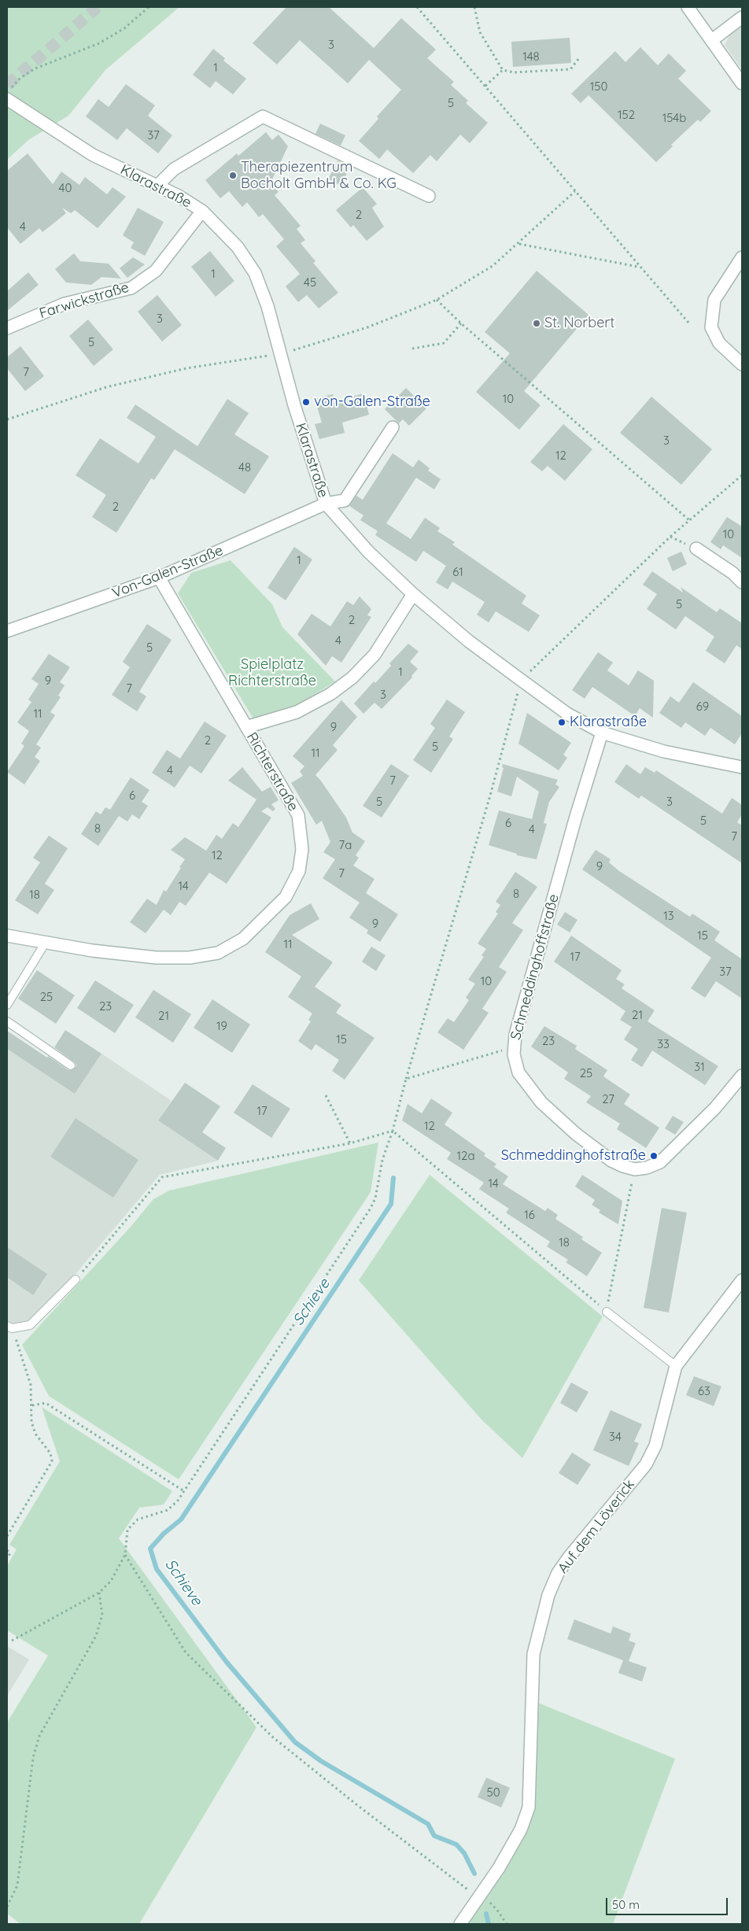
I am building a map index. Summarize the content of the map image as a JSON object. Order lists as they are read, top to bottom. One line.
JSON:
{"streets":{"street":["Klarastraße","Farwickstraße","Von-Galen-Straße","Richterstraße","Schmeddinghoffstraße","Auf dem Löverick"]},"crossings":[["Klarastraße","Farwickstraße"],["Klarastraße","Von-Galen-Straße"],["Klarastraße","Schmeddinghoffstraße"],["Von-Galen-Straße","Richterstraße"]],"water":["Schieve"],"parks":["Spielplatz Richterstraße"],"places":["Therapiezentrum Bocholt GmbH & Co. KG","St. Norbert","von-Galen-Straße","Klarastraße","Schmeddinghofstraße"],"house_numbers":["3","148","1","150","5","152","154b","37","40","2","4","1","45","3","5","7","10","3","12","48","2","10","1","61","5","2","4","5","1","9","7","3","69","11","9","2","5","11","4","7","6","5","3","5","6","8","4","7","7a","12","9","7","14","8","18","13","9","15","11","17","37","10","25","23","21","21","19","15","23","33","31","25","27","17","12","12a","14","16","18","63","34","50"],"scale_bar":"50 m"}
